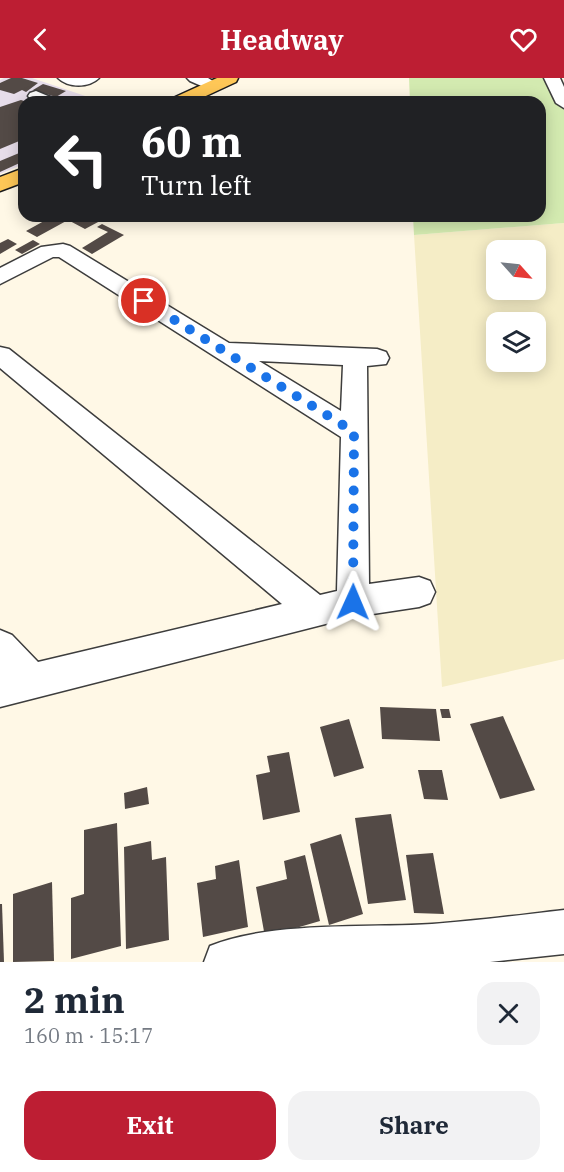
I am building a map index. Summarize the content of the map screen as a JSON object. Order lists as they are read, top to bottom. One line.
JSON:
{"north":"bottom right","page":{"header":"Headway","turn":["60 m","Turn left"],"heading":["2 min","160 m · 15:17"],"buttons":["Exit","Share"]}}
